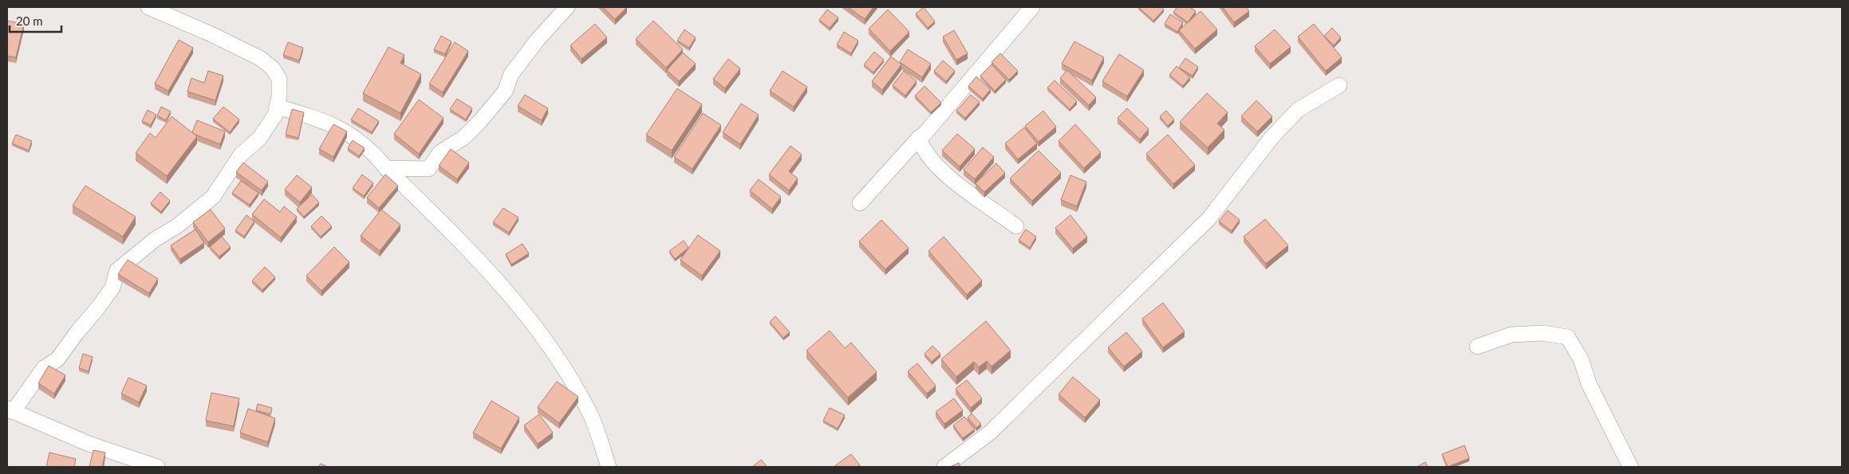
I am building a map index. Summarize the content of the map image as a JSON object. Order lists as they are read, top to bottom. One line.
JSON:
{"scale_bar":"20 m"}
